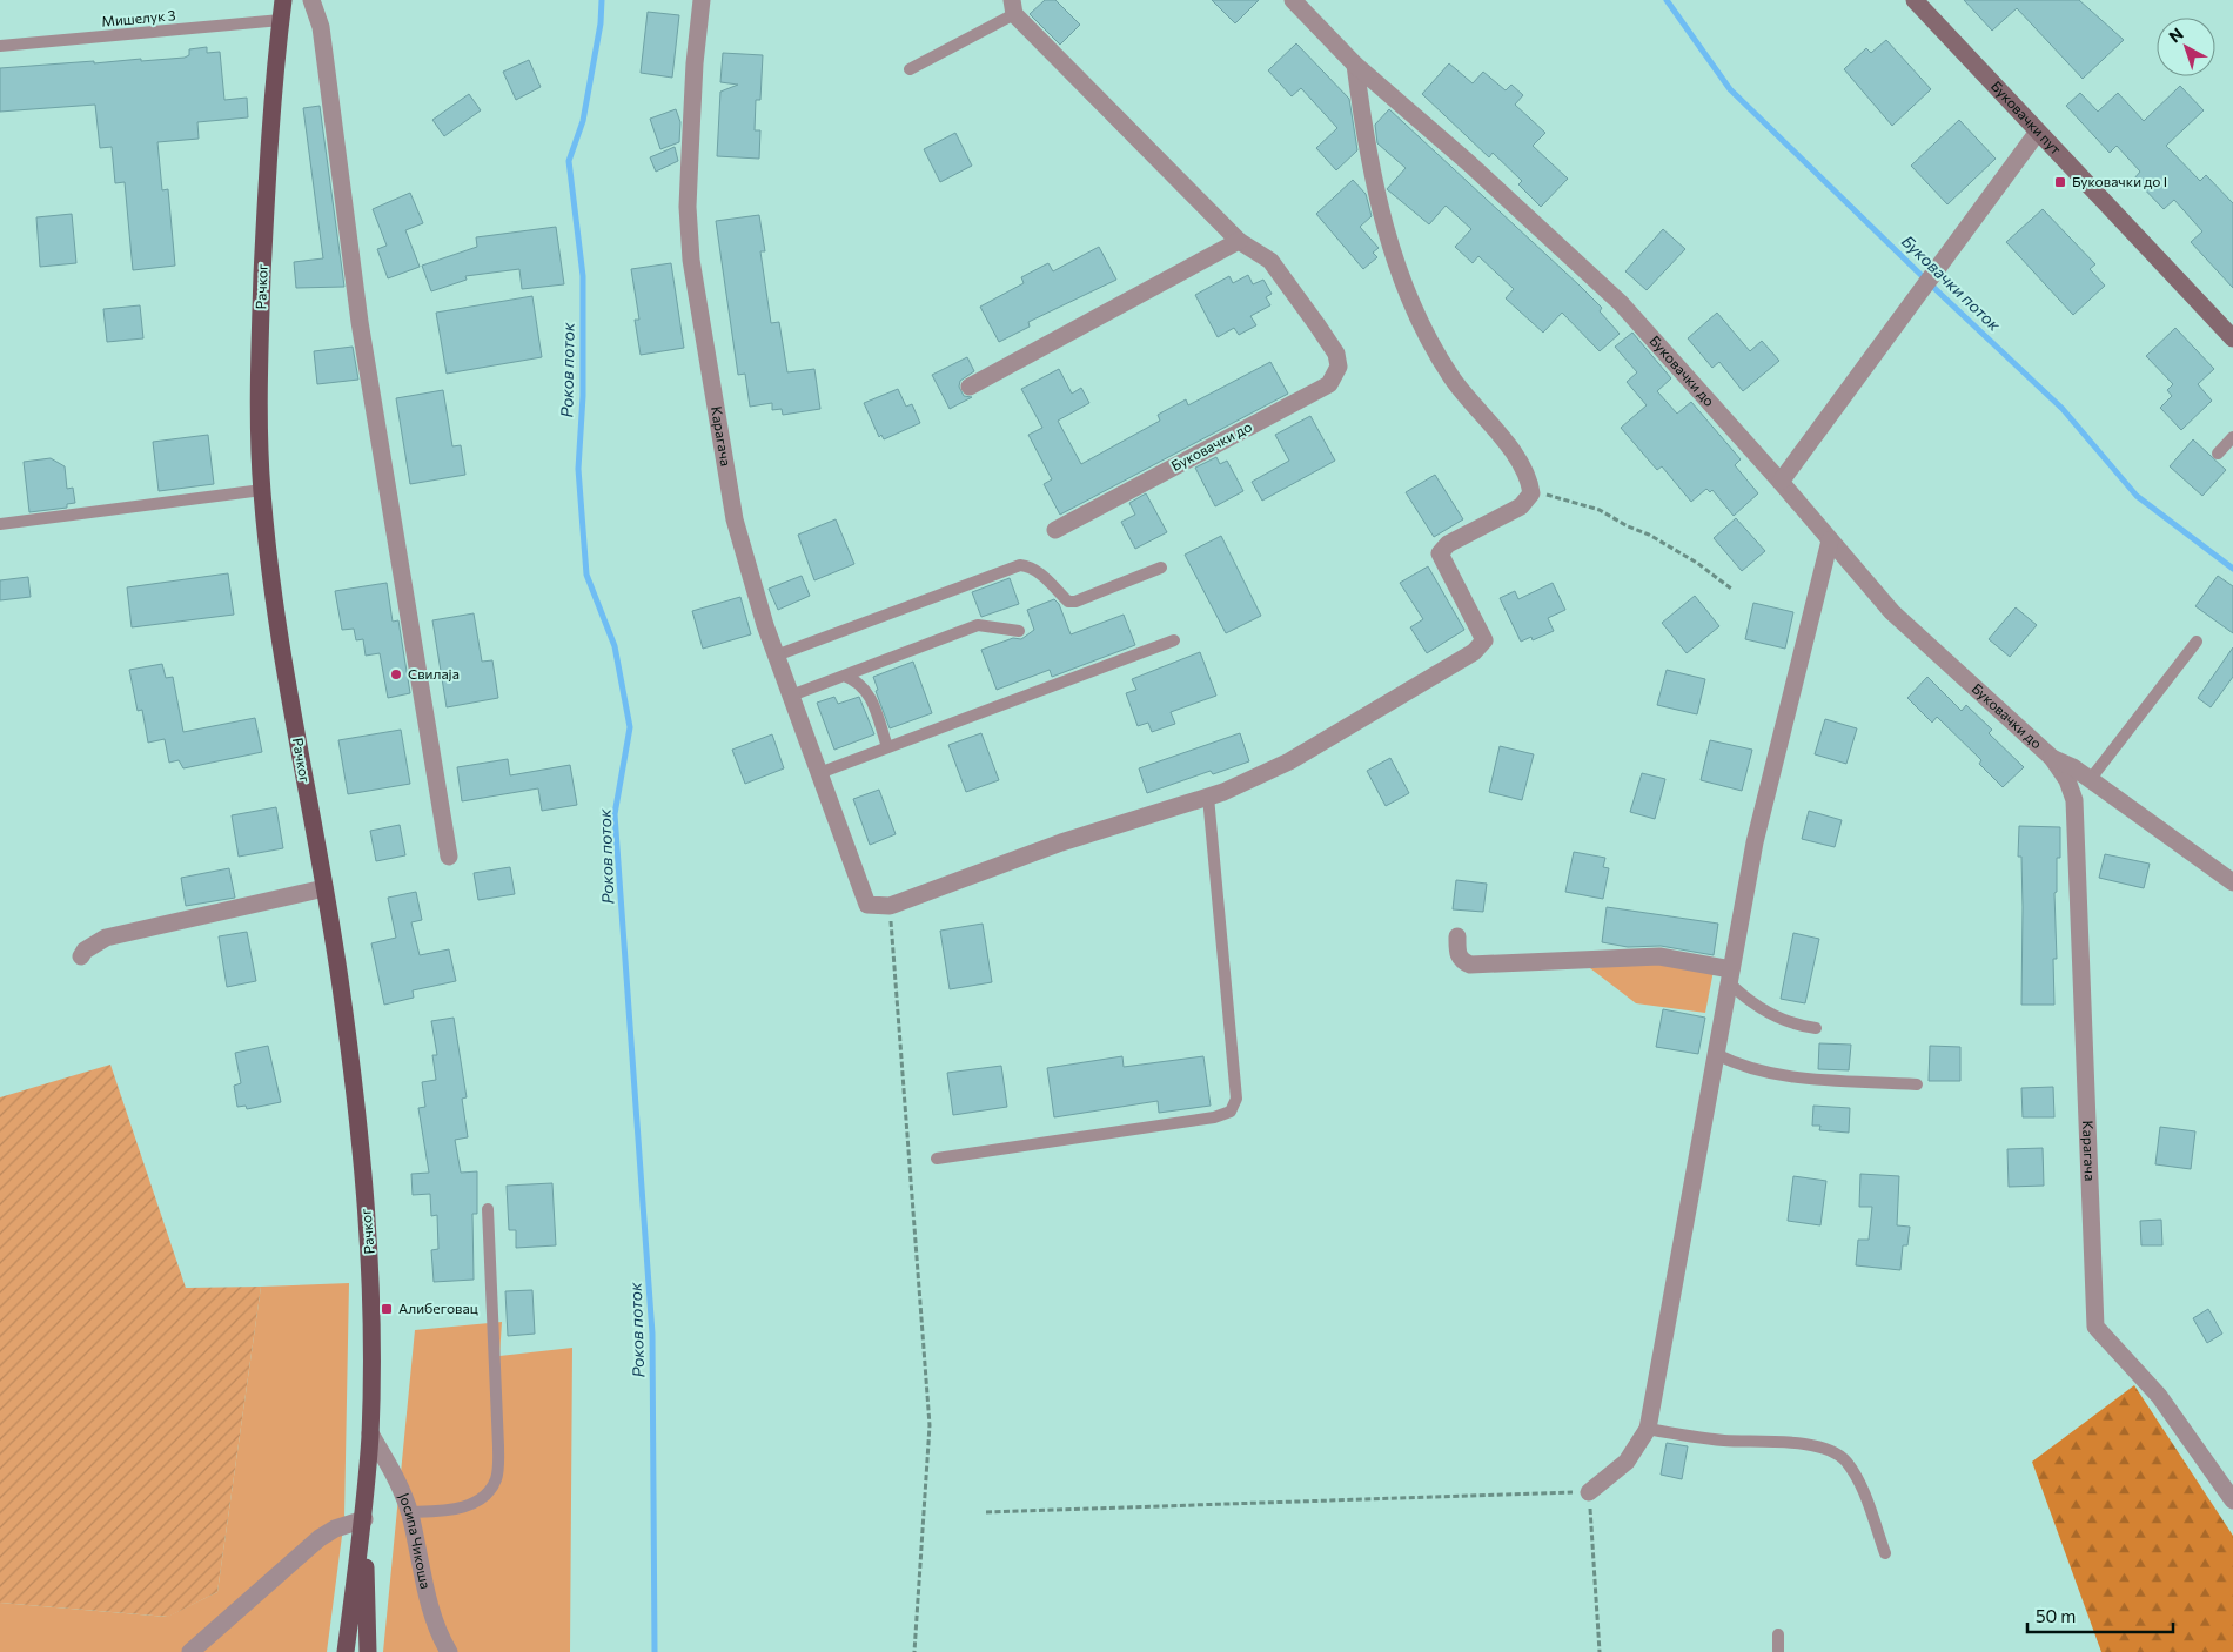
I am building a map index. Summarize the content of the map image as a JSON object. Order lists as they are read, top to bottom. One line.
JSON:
{"streets":{"main road":["Рачког"],"street":["Буковачки пут","Буковачки до","Карагача","Јосипа Чикоша"],"lane":["Мишелук 3"]},"crossings":[["Мишелук 3","Рачког"],["Рачког","Јосипа Чикоша"],["Буковачки до","Карагача"]],"water":["Буковачки поток","Роков поток"],"places":{"transit":["Буковачки до I","Алибеговац"],"other":["Свилаја"]},"scale_bar":"50 m","north":"top left"}
